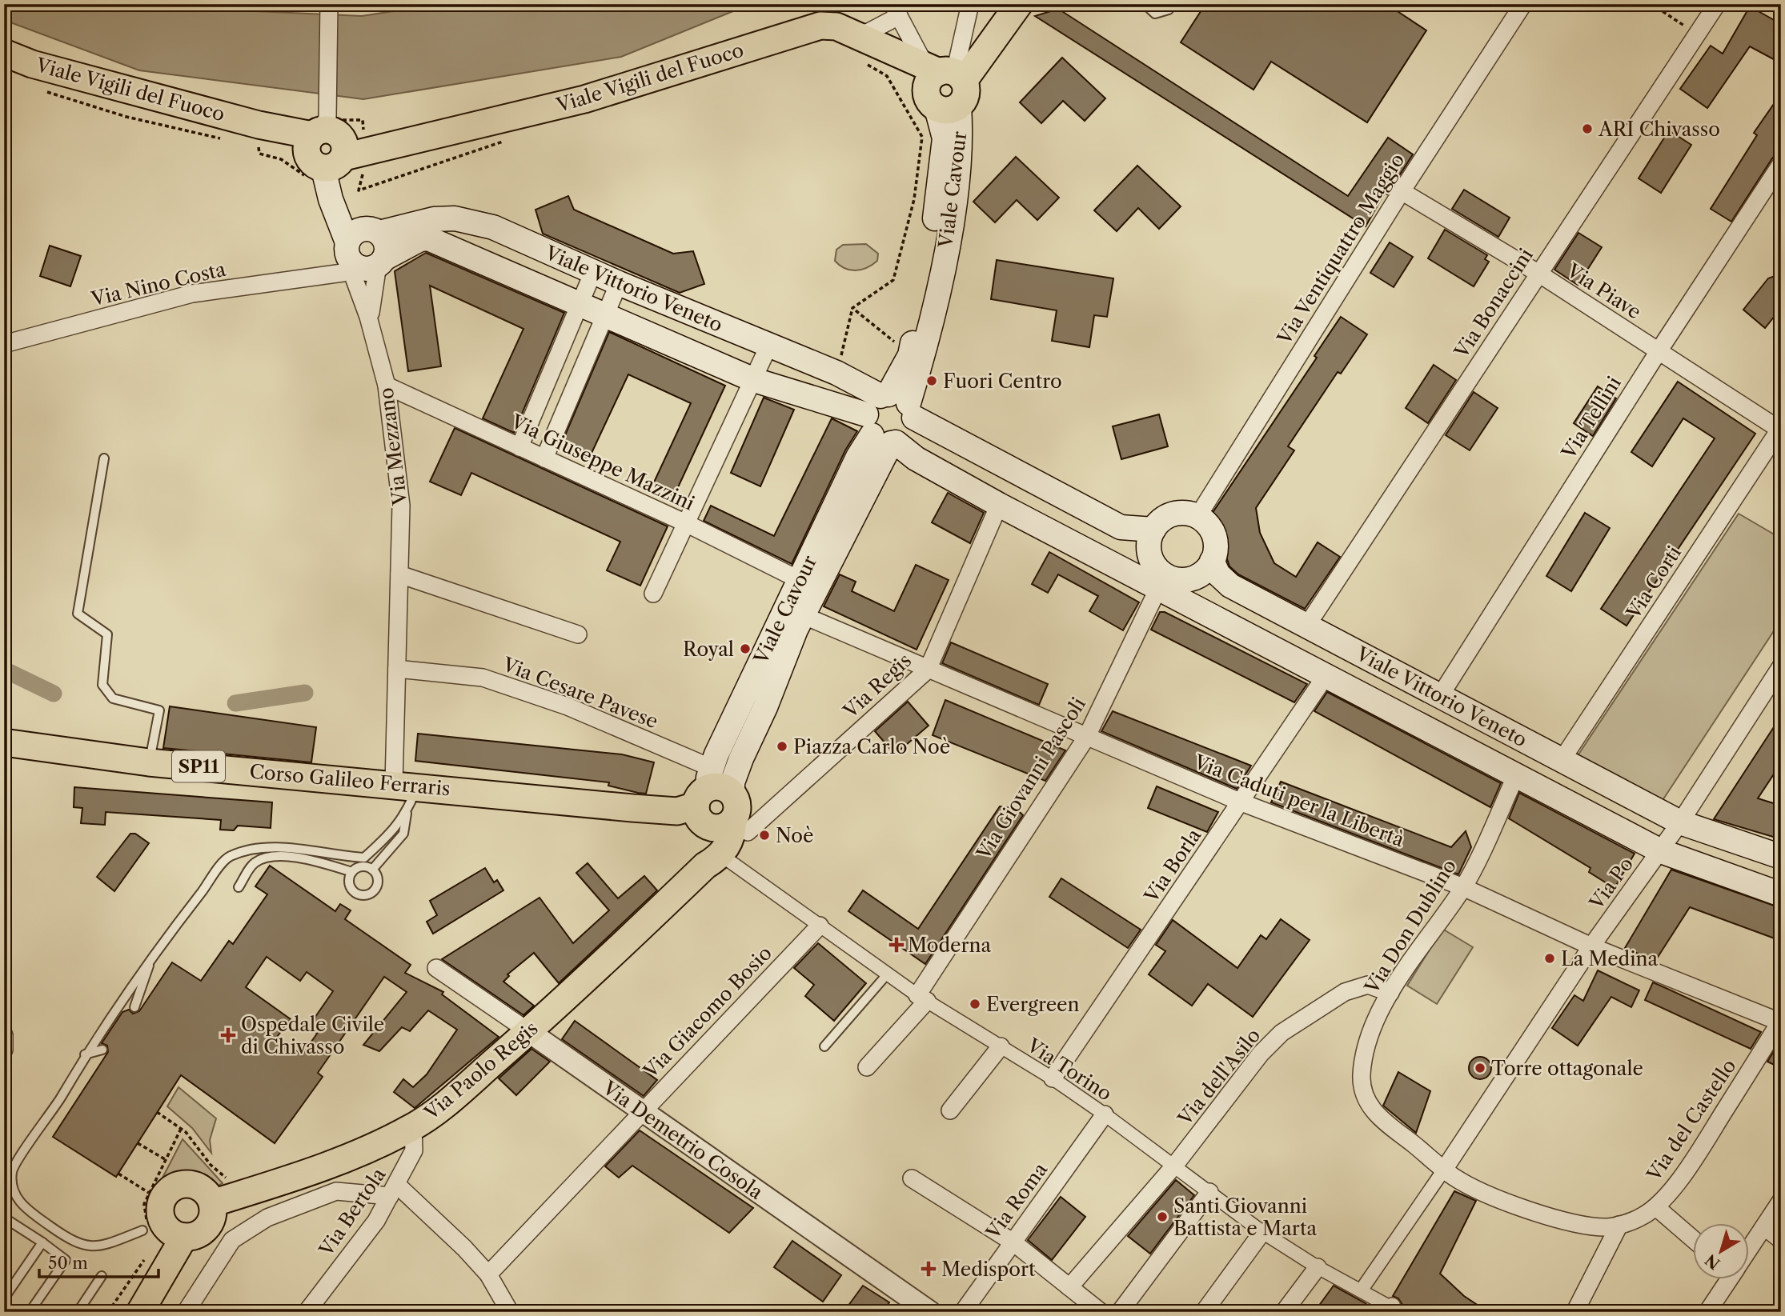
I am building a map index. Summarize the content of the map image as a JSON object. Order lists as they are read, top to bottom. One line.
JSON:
{"streets":{"main road":["Viale Vigili del Fuoco","Viale Cavour","Viale Vittorio Veneto","Via Mezzano","SP11","Corso Galileo Ferraris","Via Paolo Regis"],"street":["Via Ventiquattro Maggio","Via Nino Costa","Via Piave","Via Bonaccini","Via Tellini","Via Giuseppe Mazzini","Via Corti","Via Regis","Via Cesare Pavese","Via Giovanni Pascoli","Via Caduti per la Libertà","Via Borla","Via Po","Via Don Dublino","Via Giacomo Bosio","Via Torino","Via dell'Asilo","Via del Castello","Via Demetrio Cosola","Via Roma","Via Bertola"]},"crossings":[["Viale Vigili del Fuoco","Viale Cavour"],["Viale Vigili del Fuoco","Via Mezzano"],["Viale Cavour","Viale Vittorio Veneto"],["Viale Cavour","Via Giuseppe Mazzini"],["Viale Cavour","Via Cesare Pavese"],["Viale Cavour","Corso Galileo Ferraris"],["Viale Cavour","Via Caduti per la Libertà"],["Via Ventiquattro Maggio","Viale Vittorio Veneto"],["Via Ventiquattro Maggio","Via Piave"],["Via Ventiquattro Maggio","Via Giovanni Pascoli"],["Via Nino Costa","Viale Vittorio Veneto"],["Via Nino Costa","Via Mezzano"],["Viale Vittorio Veneto","Via Bonaccini"],["Viale Vittorio Veneto","Via Tellini"],["Viale Vittorio Veneto","Via Mezzano"],["Viale Vittorio Veneto","Via Corti"],["Viale Vittorio Veneto","Via Regis"],["Viale Vittorio Veneto","Via Giovanni Pascoli"],["Viale Vittorio Veneto","Via Borla"],["Viale Vittorio Veneto","Via Po"],["Viale Vittorio Veneto","Via Don Dublino"],["Via Piave","Via Bonaccini"],["Via Piave","Via Tellini"],["Via Piave","Via Corti"],["Via Mezzano","Via Giuseppe Mazzini"],["Via Mezzano","Via Cesare Pavese"],["Via Mezzano","Corso Galileo Ferraris"],["Via Regis","Corso Galileo Ferraris"],["Via Regis","Via Caduti per la Libertà"],["Via Cesare Pavese","Corso Galileo Ferraris"],["Via Giovanni Pascoli","Via Caduti per la Libertà"],["Via Giovanni Pascoli","Via Torino"],["Via Caduti per la Libertà","Via Borla"],["Via Caduti per la Libertà","Via Po"],["Via Caduti per la Libertà","Via Don Dublino"],["Via Caduti per la Libertà","Via del Castello"],["Via Borla","Via Torino"],["Via Po","Via Don Dublino"],["Via Don Dublino","Via dell'Asilo"],["Via Don Dublino","Via del Castello"],["Via Giacomo Bosio","Via Torino"],["Via Giacomo Bosio","Via Demetrio Cosola"],["Via Torino","Via Paolo Regis"],["Via Torino","Via dell'Asilo"],["Via Torino","Via Roma"],["Via Paolo Regis","Via Demetrio Cosola"],["Via Paolo Regis","Via Bertola"]],"places":{"other":["ARI Chivasso","Fuori Centro","Royal","Piazza Carlo Noè","Noè","La Medina","Evergreen","Torre ottagonale","Santi Giovanni Battista e Marta"],"health":["Moderna","Ospedale Civile di Chivasso","Medisport"]},"scale_bar":"50 m","north":"bottom left"}
